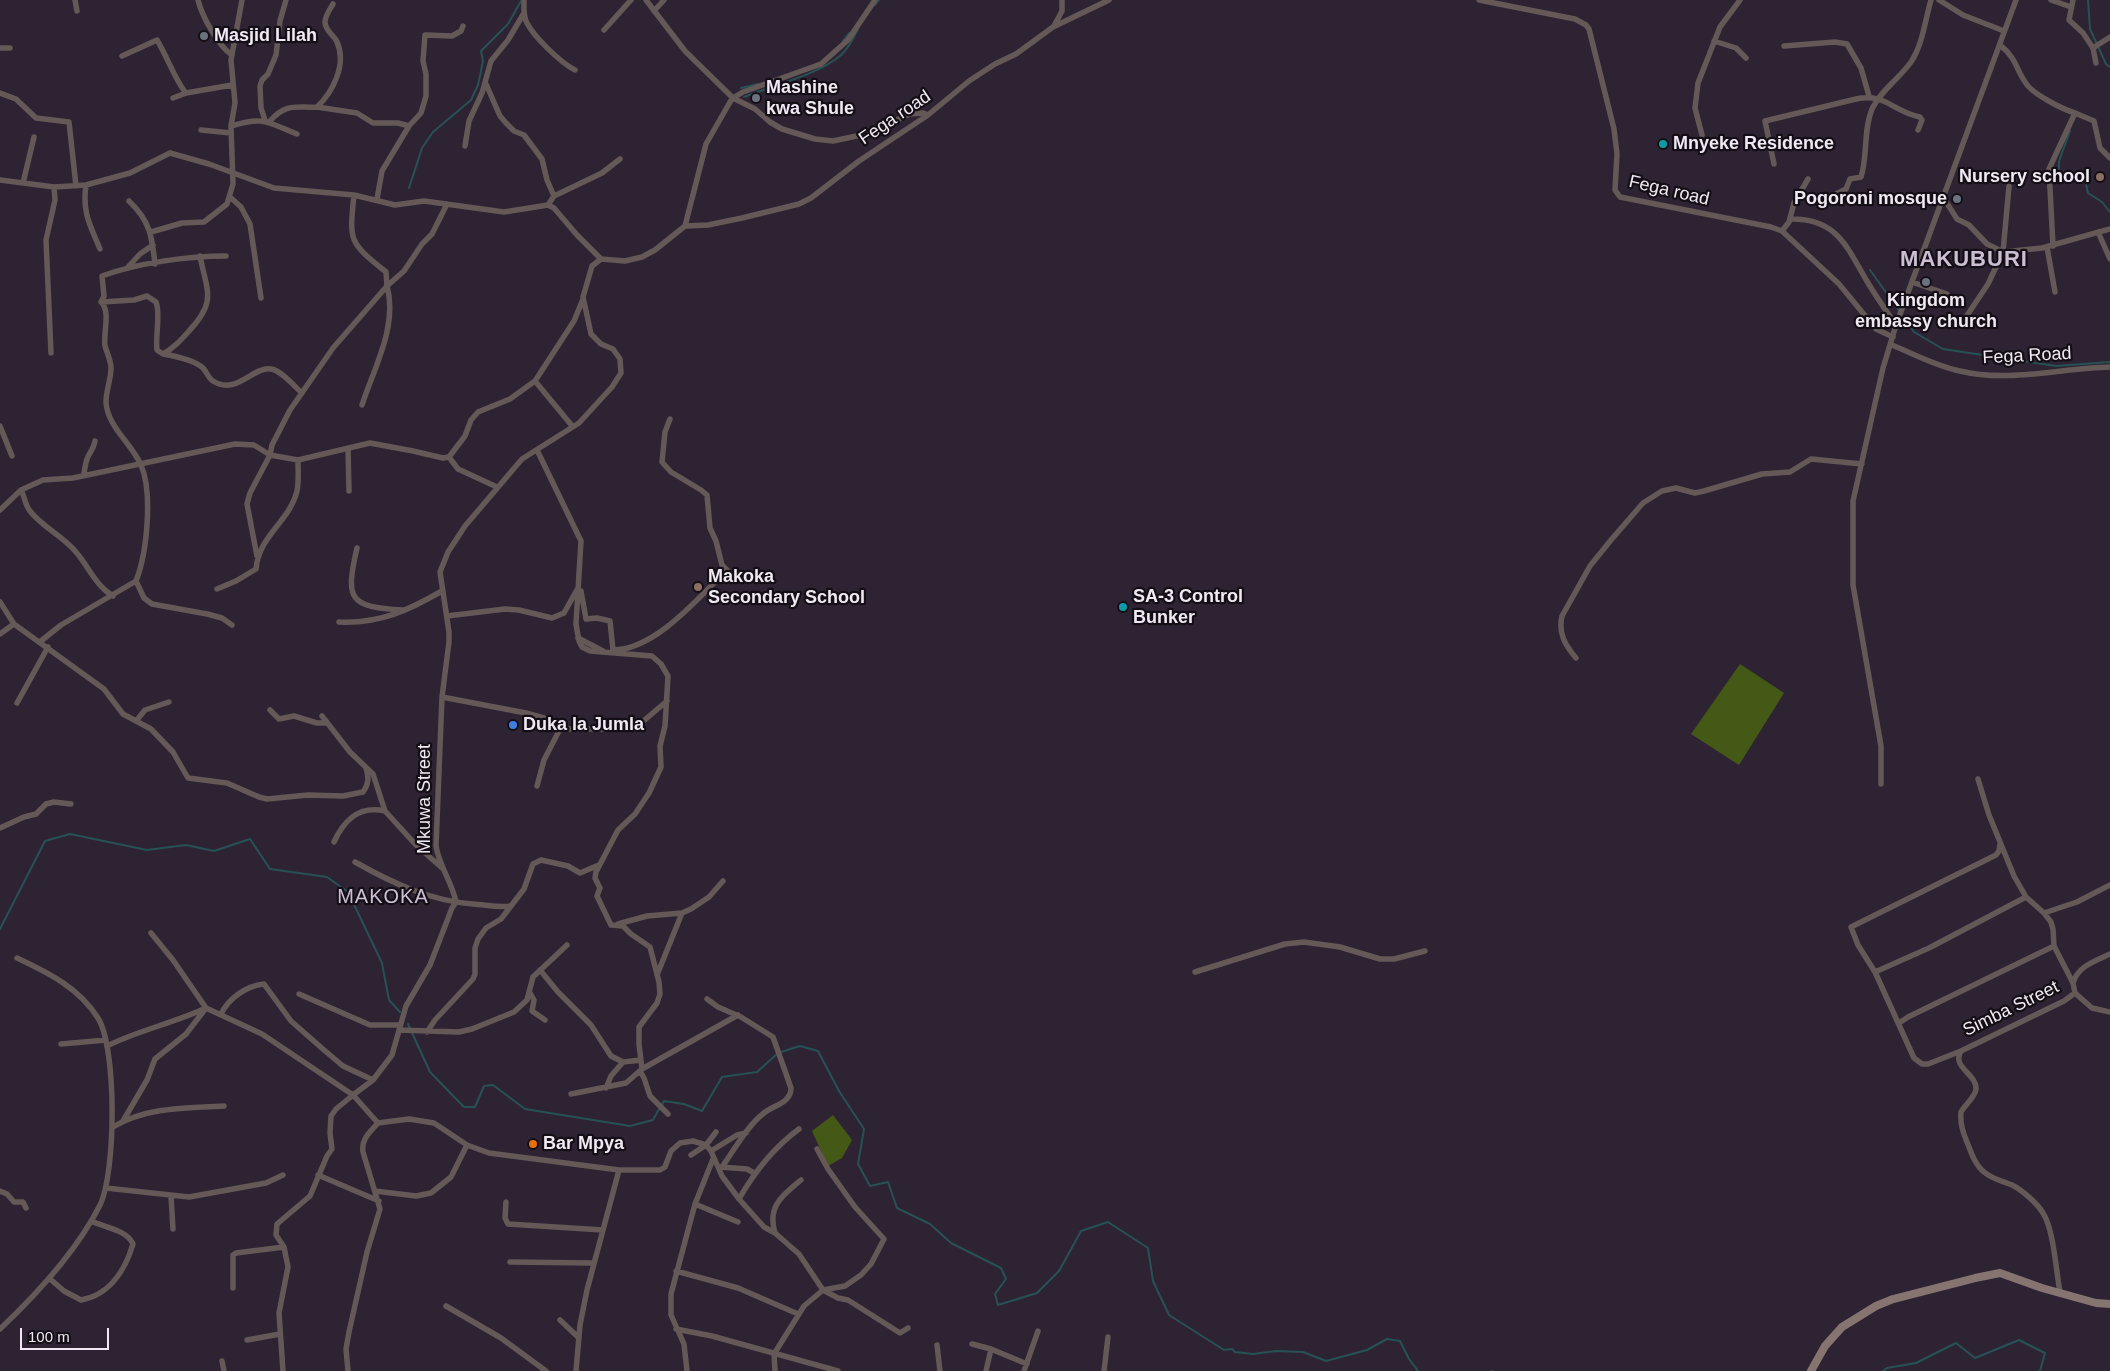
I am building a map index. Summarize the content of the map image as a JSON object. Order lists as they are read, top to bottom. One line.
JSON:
{"streets":{"street":["Fega road","Fega Road","Mkuwa Street","Simba Street"]},"districts":["MAKUBURI","MAKOKA"],"places":["Masjid Lilah","Mashine kwa Shule","Mnyeke Residence","Nursery school","Pogoroni mosque","Kingdom embassy church","Makoka Secondary School","SA-3 Control Bunker","Duka la Jumla","Bar Mpya"],"scale_bar":"100 m"}
